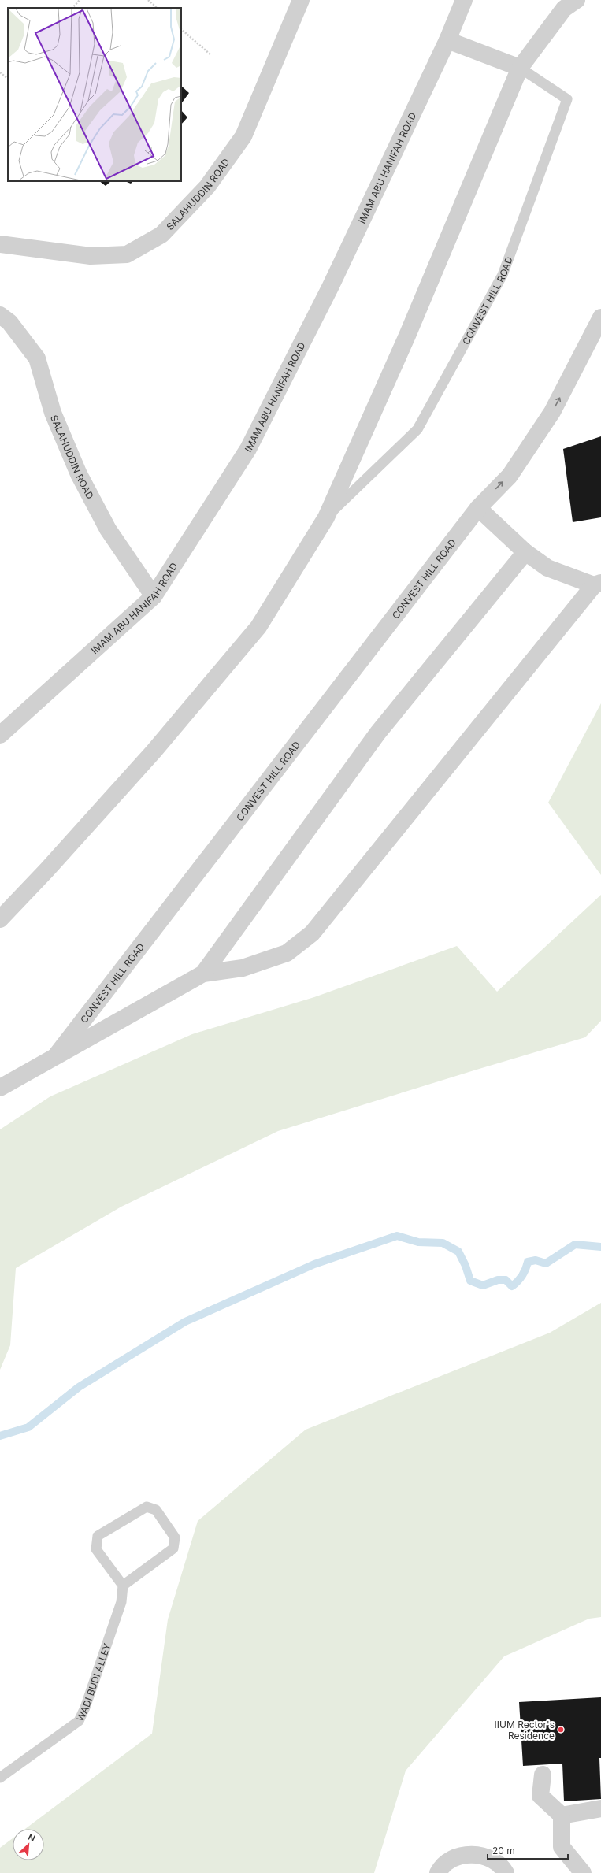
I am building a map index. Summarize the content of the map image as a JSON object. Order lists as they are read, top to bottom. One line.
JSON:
{"streets":{"street":["IMAM ABU HANIFAH ROAD","SALAHUDDIN ROAD","CONVEST HILL ROAD"],"lane":["WADI BUDI ALLEY"]},"crossings":[["IMAM ABU HANIFAH ROAD","SALAHUDDIN ROAD"],["IMAM ABU HANIFAH ROAD","CONVEST HILL ROAD"]],"places":["IIUM Rector's Residence"],"scale_bar":"20 m","north":"top right"}
